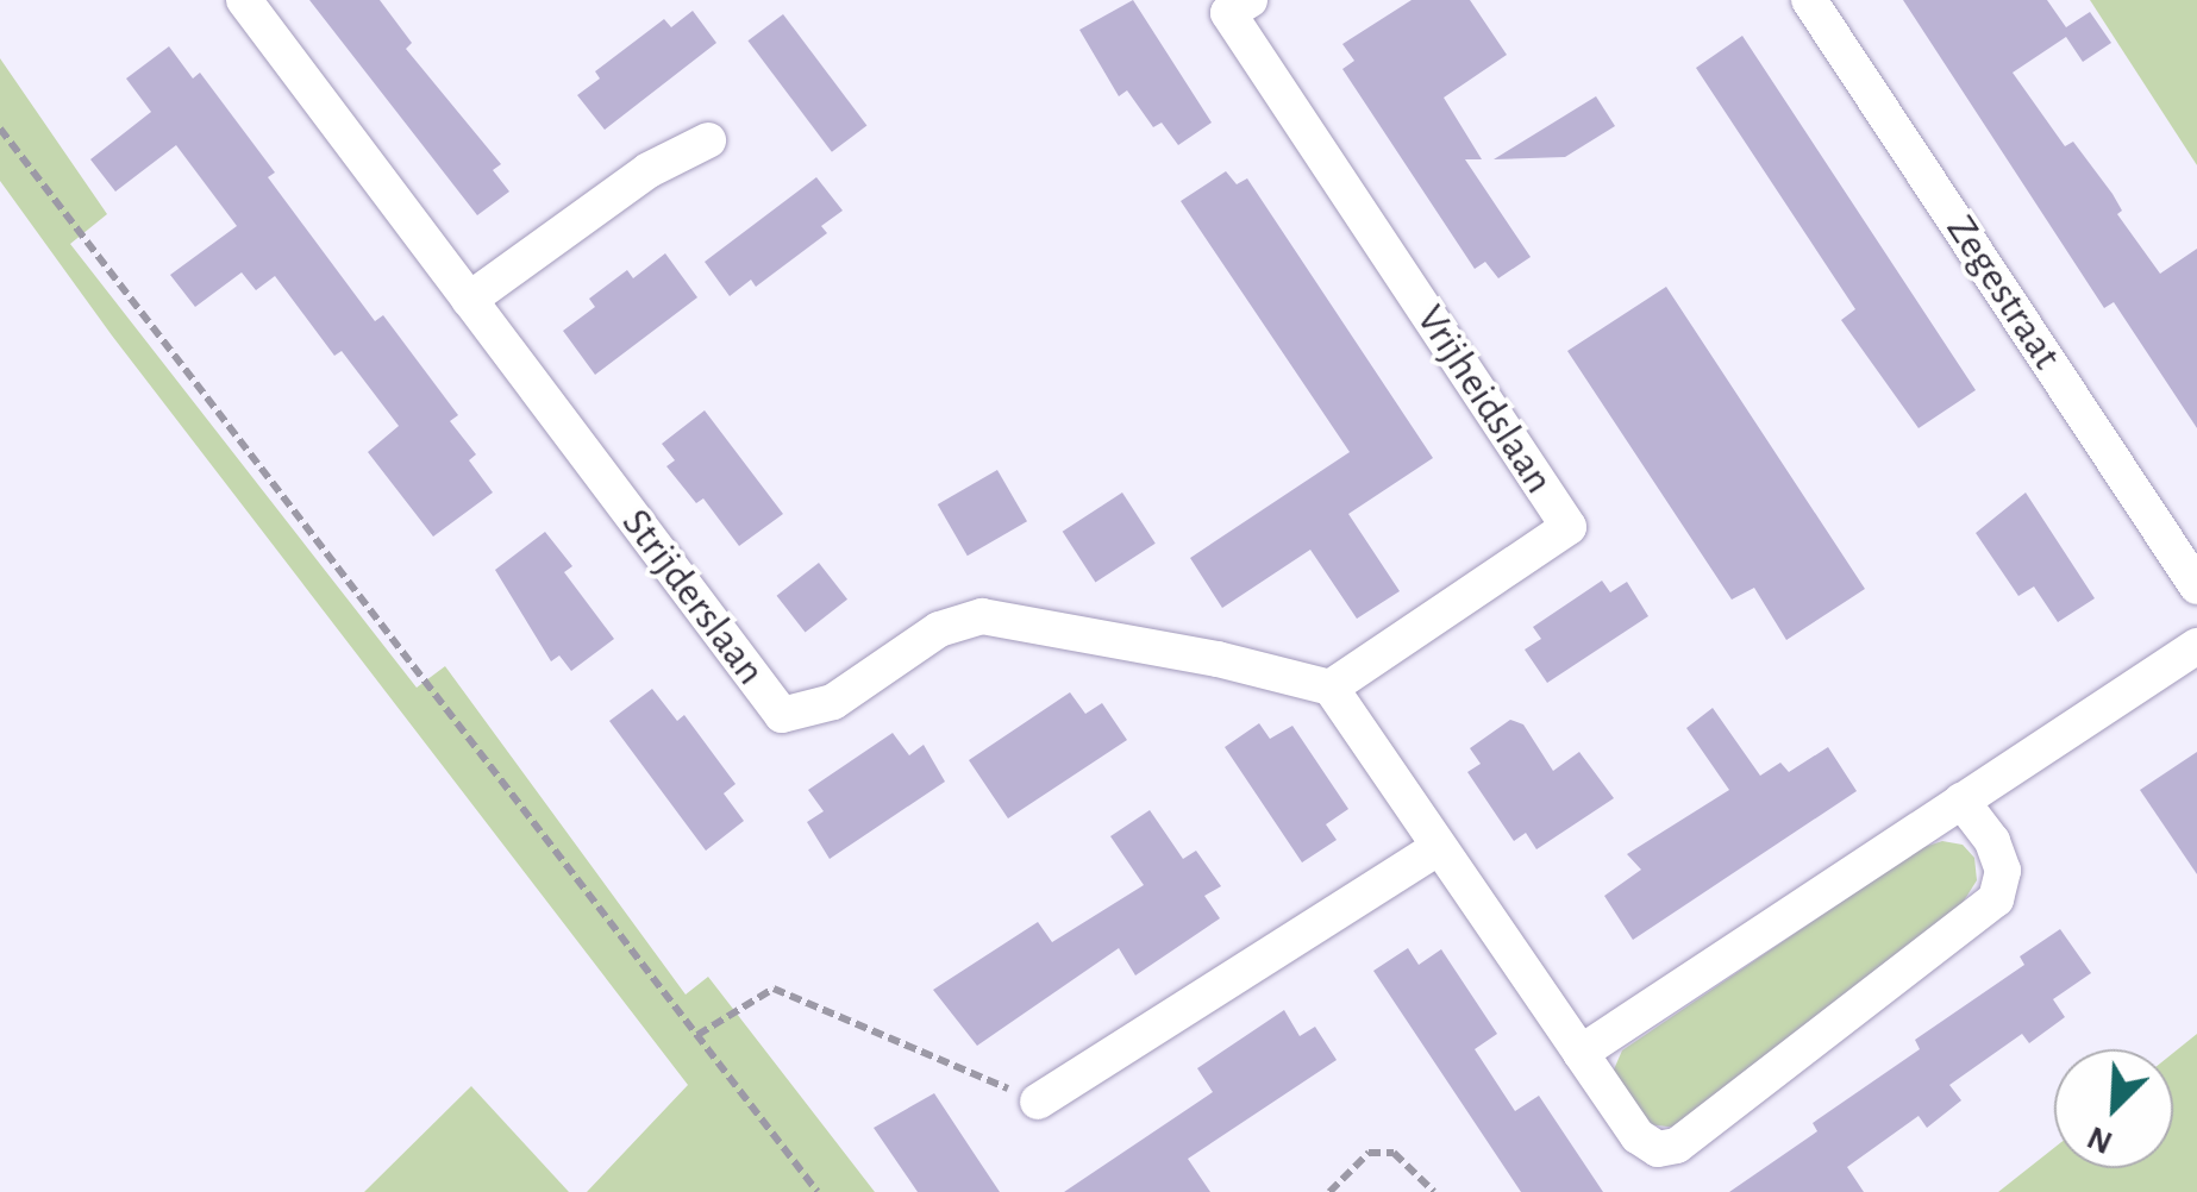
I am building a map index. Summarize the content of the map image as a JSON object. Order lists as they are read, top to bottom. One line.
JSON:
{"streets":{"street":["Zegestraat","Vrijheidslaan","Strijderslaan"]},"crossings":[["Vrijheidslaan","Strijderslaan"]],"north":"bottom left"}
